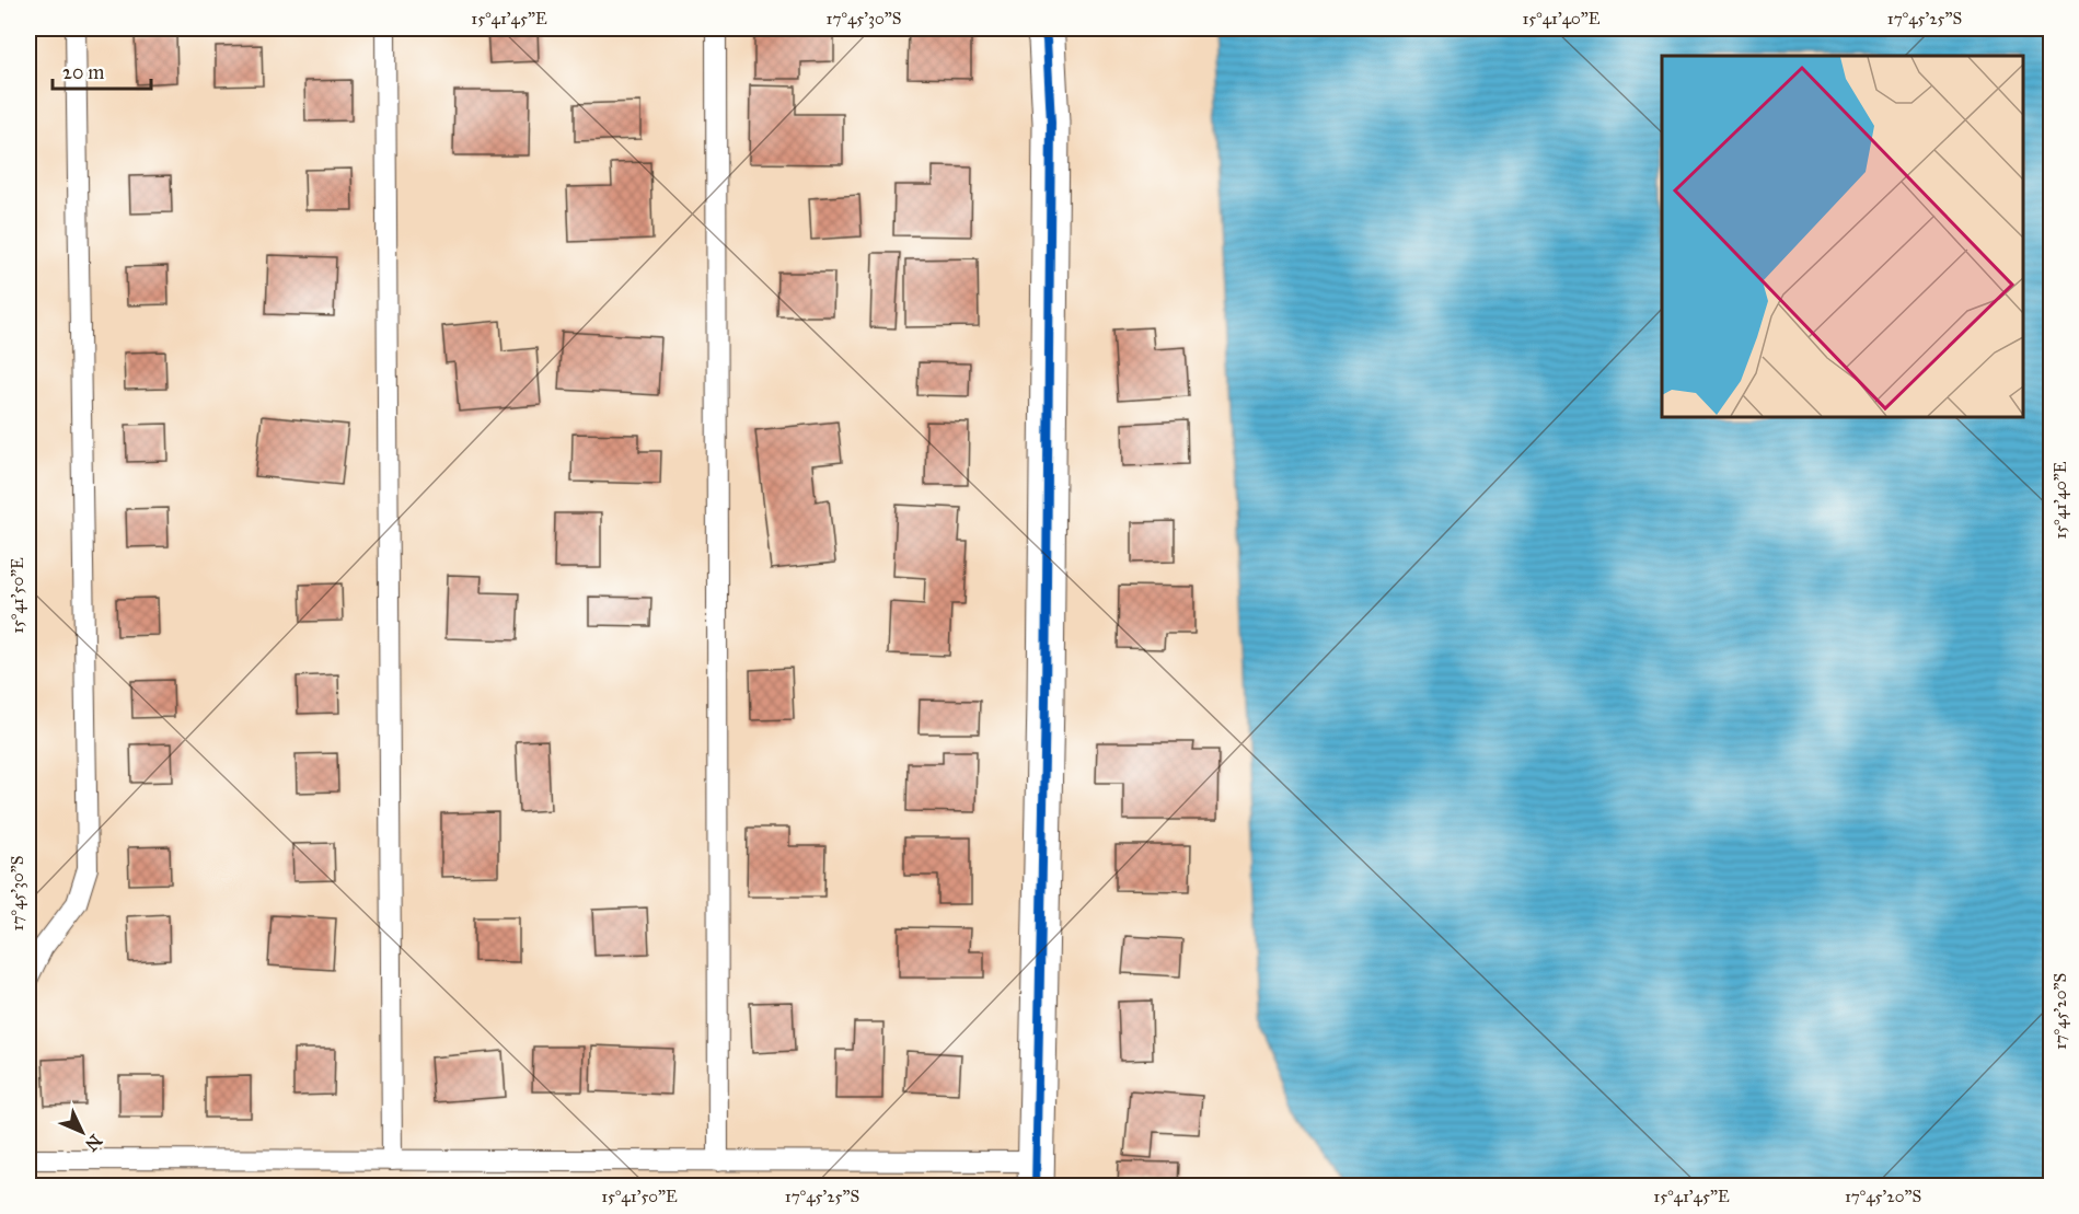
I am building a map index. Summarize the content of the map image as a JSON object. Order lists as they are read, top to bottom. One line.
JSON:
{"scale_bar":"20 m","north":"bottom right","coordinates":["15°41'45\"E","17°45'30\"S","15°41'40\"E","17°45'25\"S","15°41'50\"E","17°45'20\"S"]}
